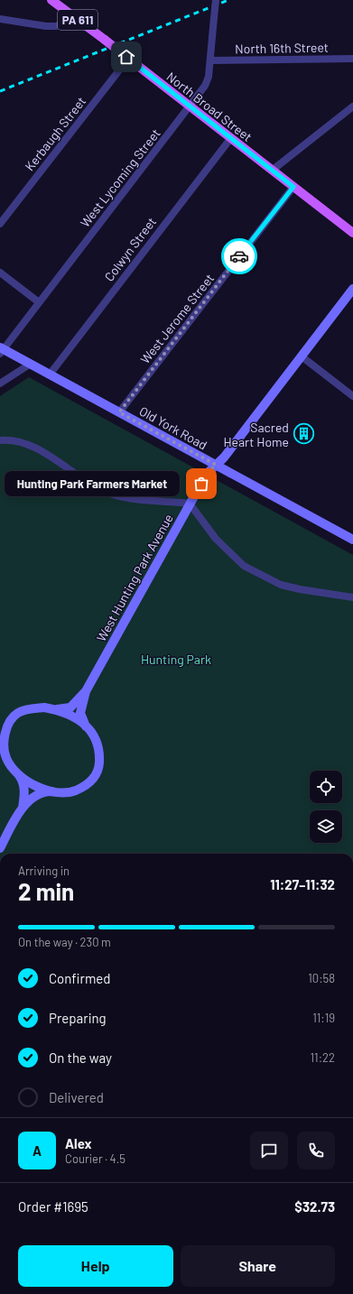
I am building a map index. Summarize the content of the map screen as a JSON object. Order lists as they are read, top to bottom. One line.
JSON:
{"streets":{"main road":["PA 611","North Broad Street","Old York Road","West Hunting Park Avenue"],"street":["North 16th Street","Kerbaugh Street","West Lycoming Street","Colwyn Street","West Jerome Street"]},"crossings":[["North 16th Street","West Lycoming Street"],["North Broad Street","Kerbaugh Street"],["North Broad Street","West Lycoming Street"],["North Broad Street","Colwyn Street"],["North Broad Street","West Jerome Street"],["West Lycoming Street","Old York Road"],["Colwyn Street","Old York Road"],["West Jerome Street","Old York Road"],["Old York Road","West Hunting Park Avenue"]],"parks":["Hunting Park"],"places":{"building":["Sacred Heart Home"],"other":["Hunting Park Farmers Market"]},"page":{"bubble":"Hunting Park Farmers Market","heading":["2 min","Arriving in","11:27–11:32"],"panel":["Alex","Courier · 4.5","Order #1695","$32.73"],"bar":"On the way · 230 m","list":[["Confirmed","10:58"],["Preparing","11:19"],["On the way","11:22"],"Delivered"],"round":"A","buttons":["Help","Share"]}}
